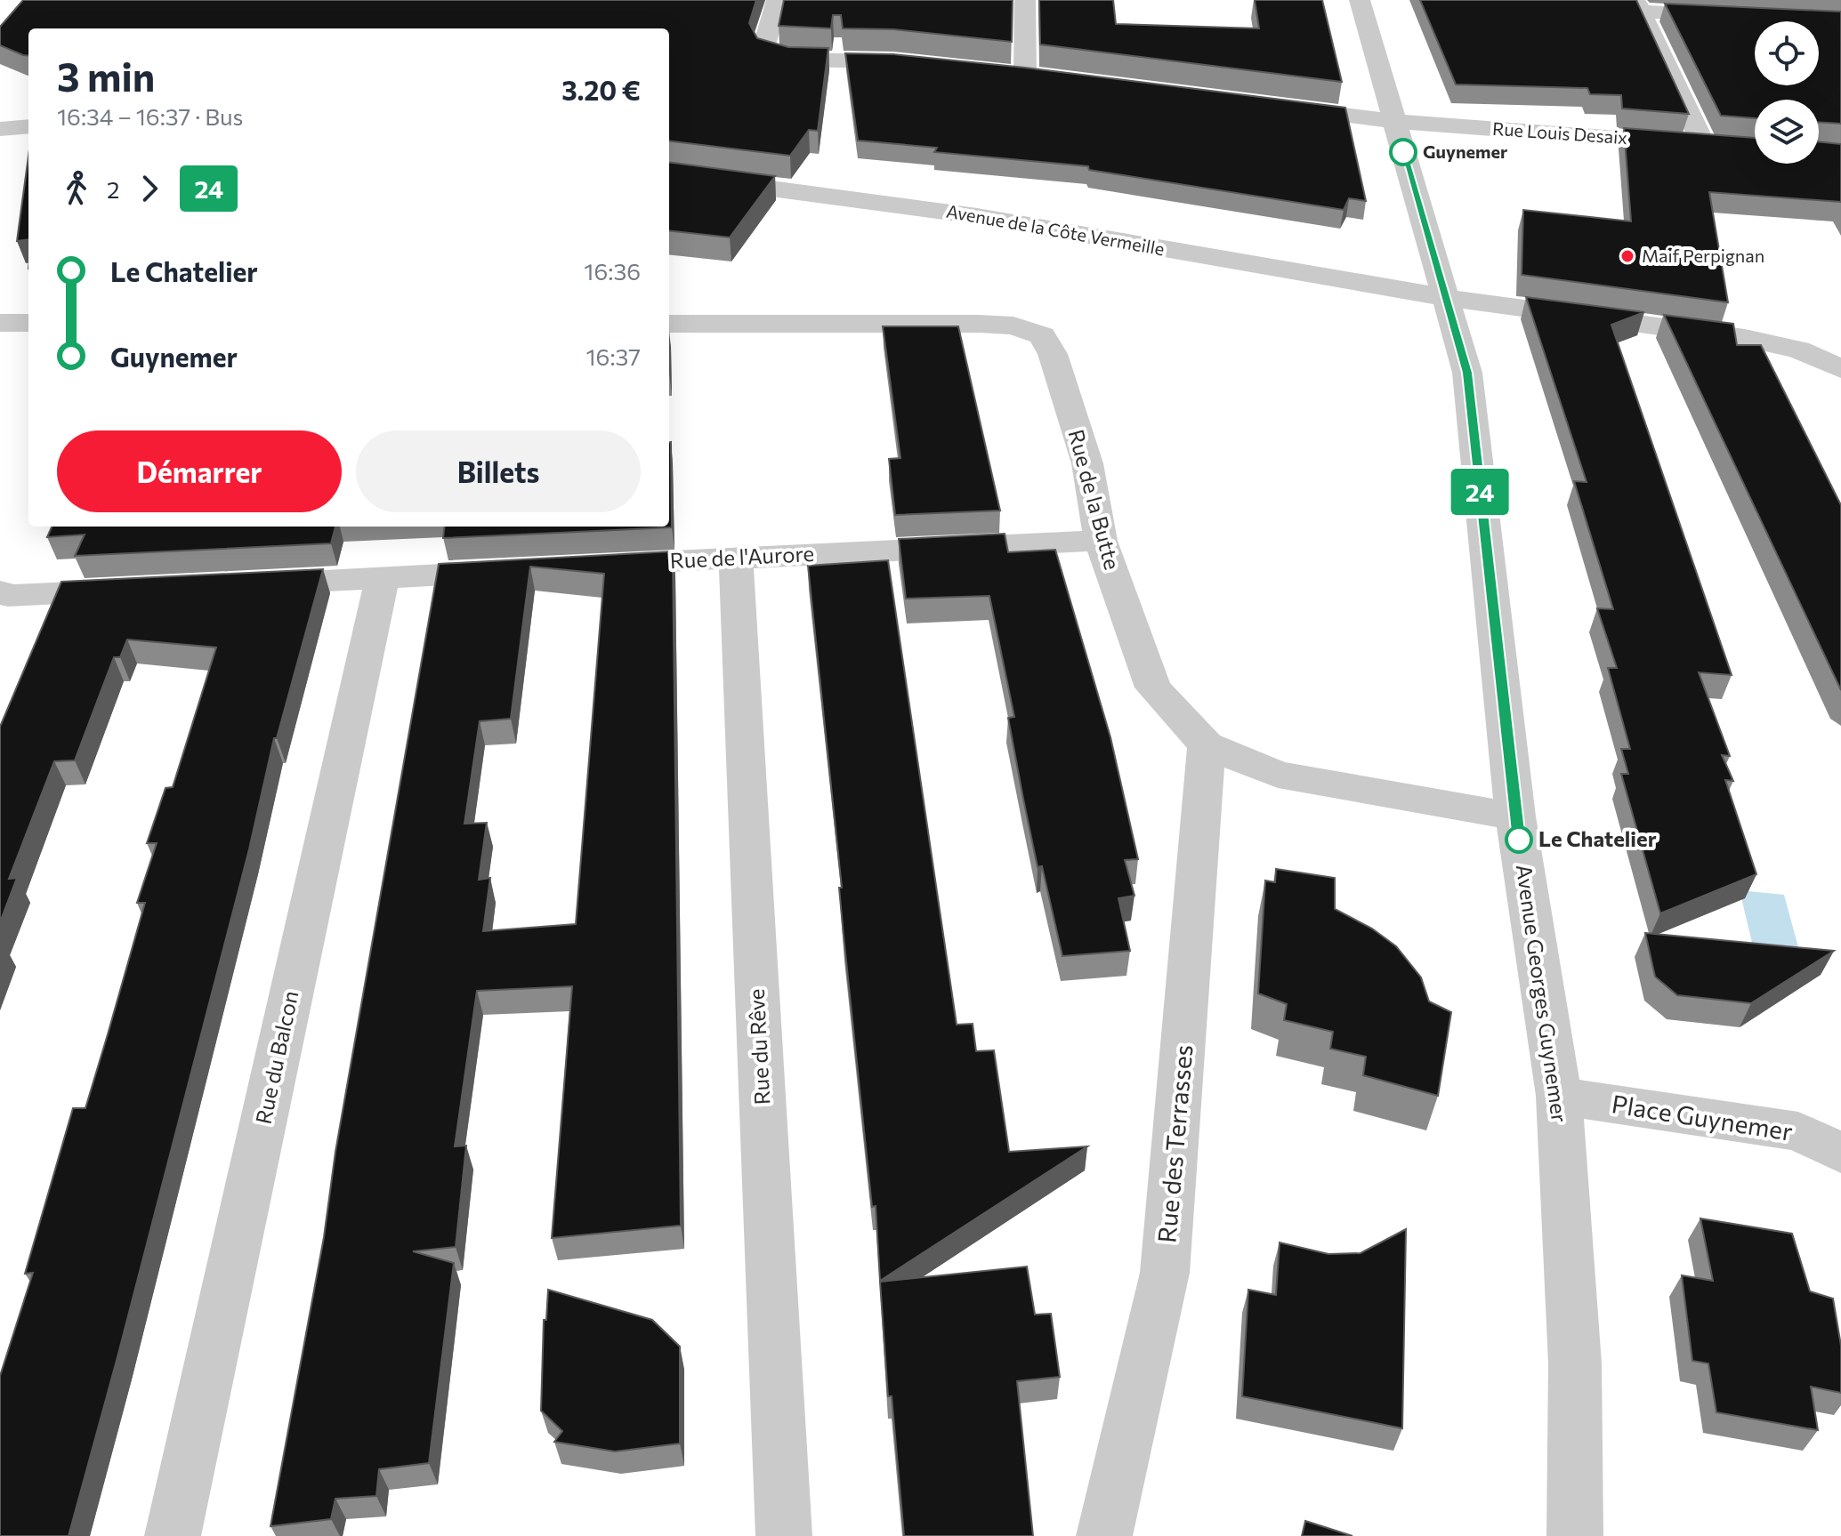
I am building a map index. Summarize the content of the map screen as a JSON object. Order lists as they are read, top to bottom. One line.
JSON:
{"streets":{"street":["Rue Louis Desaix","Avenue de la Côte Vermeille","Rue de la Butte","Rue de l'Aurore","Avenue Georges Guynemer","Rue du Rêve","Rue du Balcon","Place Guynemer","Rue des Terrasses"]},"crossings":[["Rue Louis Desaix","Avenue Georges Guynemer"],["Avenue de la Côte Vermeille","Avenue Georges Guynemer"],["Rue de la Butte","Rue de l'Aurore"],["Rue de la Butte","Avenue Georges Guynemer"],["Rue de la Butte","Rue des Terrasses"],["Rue de l'Aurore","Rue du Rêve"],["Avenue Georges Guynemer","Place Guynemer"]],"places":["Guynemer","Maif Perpignan","Le Chatelier"],"lines":["bus line 24"],"page":{"on_map":"24","heading":["3 min","16:34 – 16:37 · Bus","3.20 €"],"legs":["2","24"],"list":[{"name":"Le Chatelier","value":"16:36"},{"name":"Guynemer","value":"16:37"}],"buttons":["Démarrer","Billets"]}}
